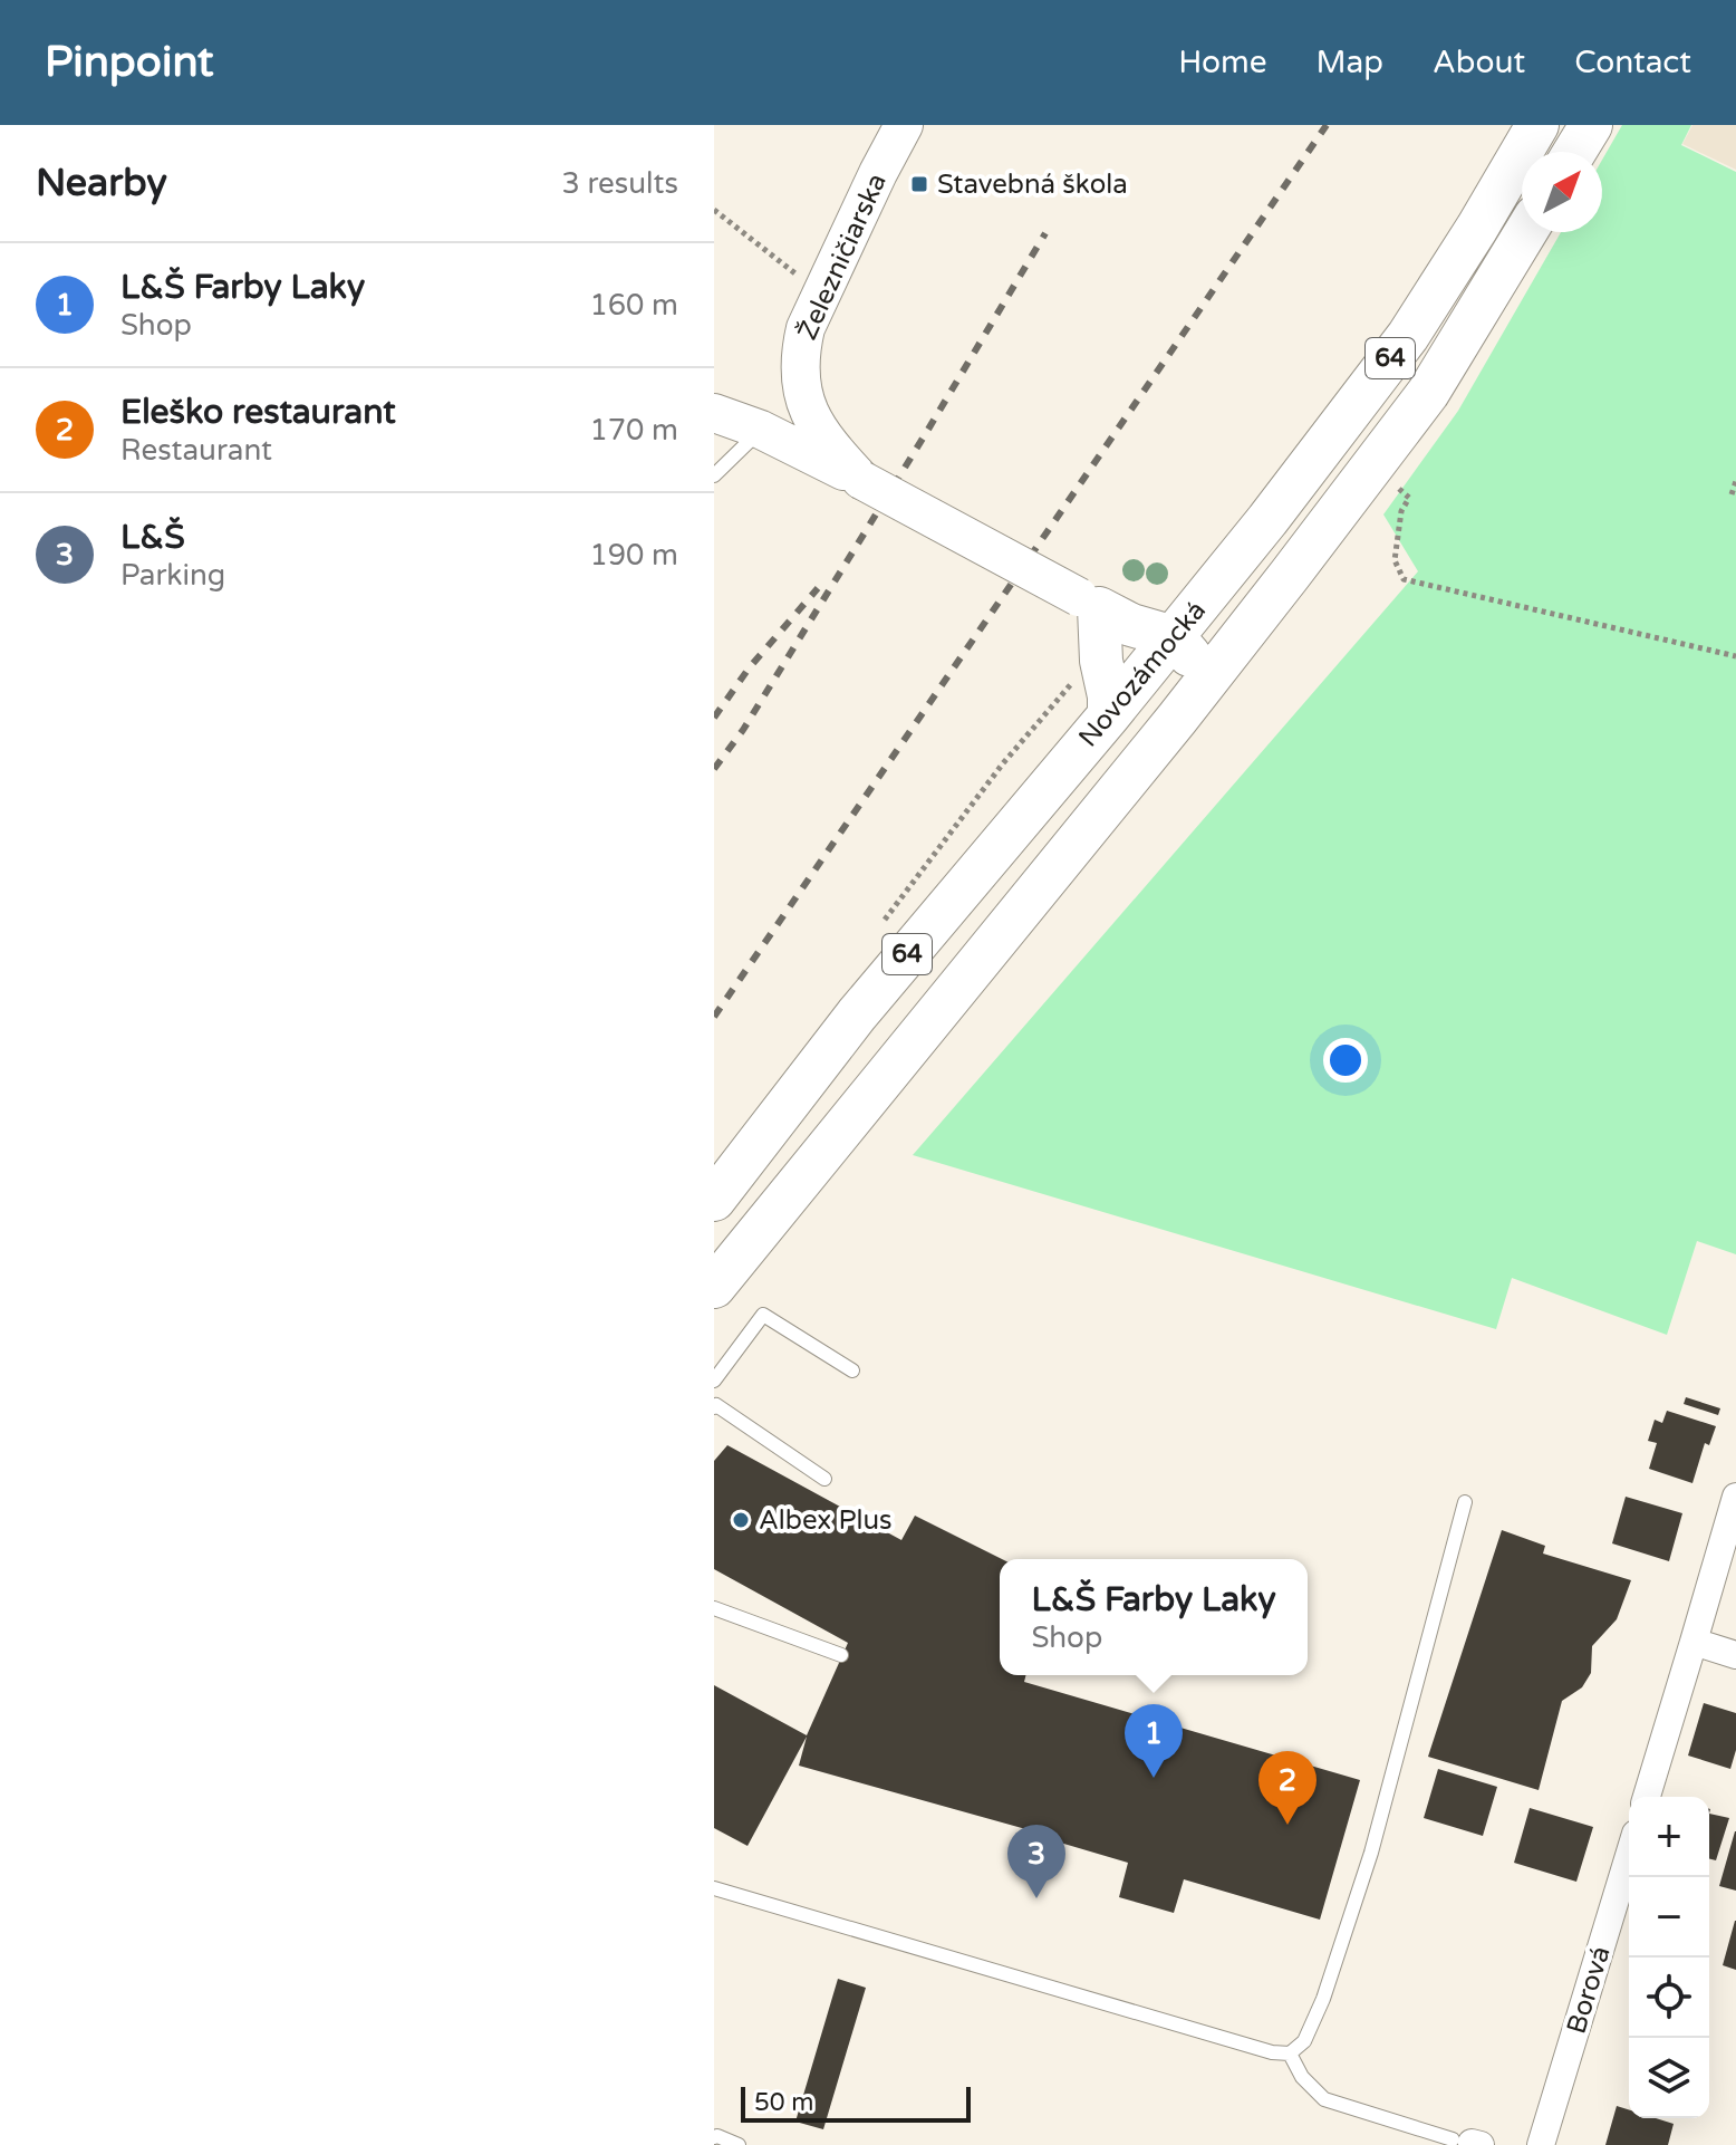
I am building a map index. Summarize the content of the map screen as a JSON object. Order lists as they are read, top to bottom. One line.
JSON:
{"streets":{"main road":["Železničiarska","64","Novozámocká"],"street":["Borová"]},"places":{"transit":["Stavebná škola"],"other":["Albex Plus"]},"scale_bar":"50 m","north":"top right","page":{"header":"Pinpoint","nav":["Home","Map","About","Contact"],"heading":["Nearby","3 results"],"list":[{"mark":"1","name":"L&Š Farby Laky","note":"Shop","value":"160 m"},{"mark":"2","name":"Eleško restaurant","note":"Restaurant","value":"170 m"},{"mark":"3","name":"L&Š","note":"Parking","value":"190 m"}],"popup":["L&Š Farby Laky","Shop"],"pins":["1","2","3"],"map_buttons":["+","−"],"scale":"50 m"}}
